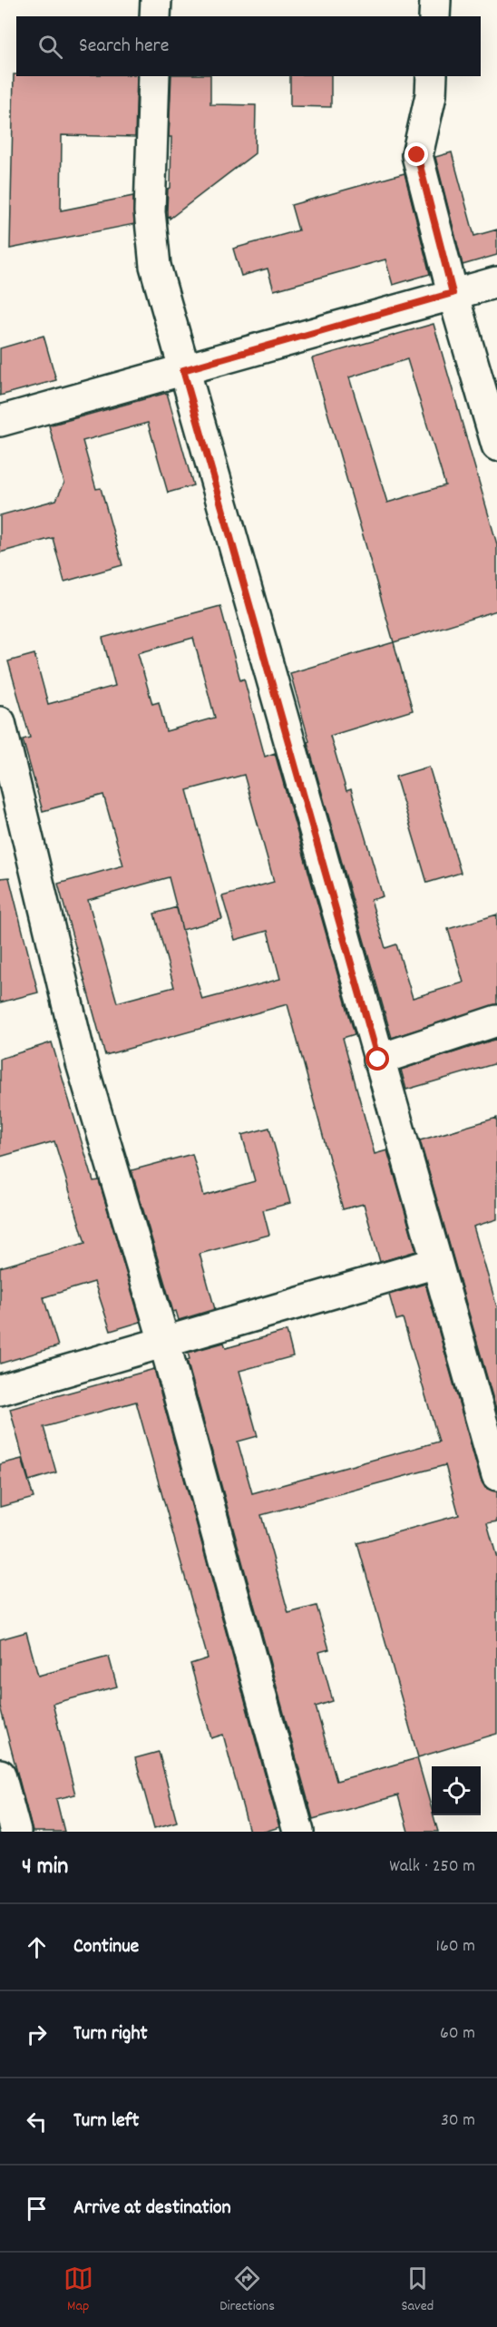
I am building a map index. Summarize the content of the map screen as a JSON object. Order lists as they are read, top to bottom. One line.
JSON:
{"page":{"search":"Search here","heading":["4 min","Walk · 250 m"],"list":[["Continue","160 m"],["Turn right","60 m"],["Turn left","30 m"],"Arrive at destination"],"nav":["Map","Directions","Saved"]}}
